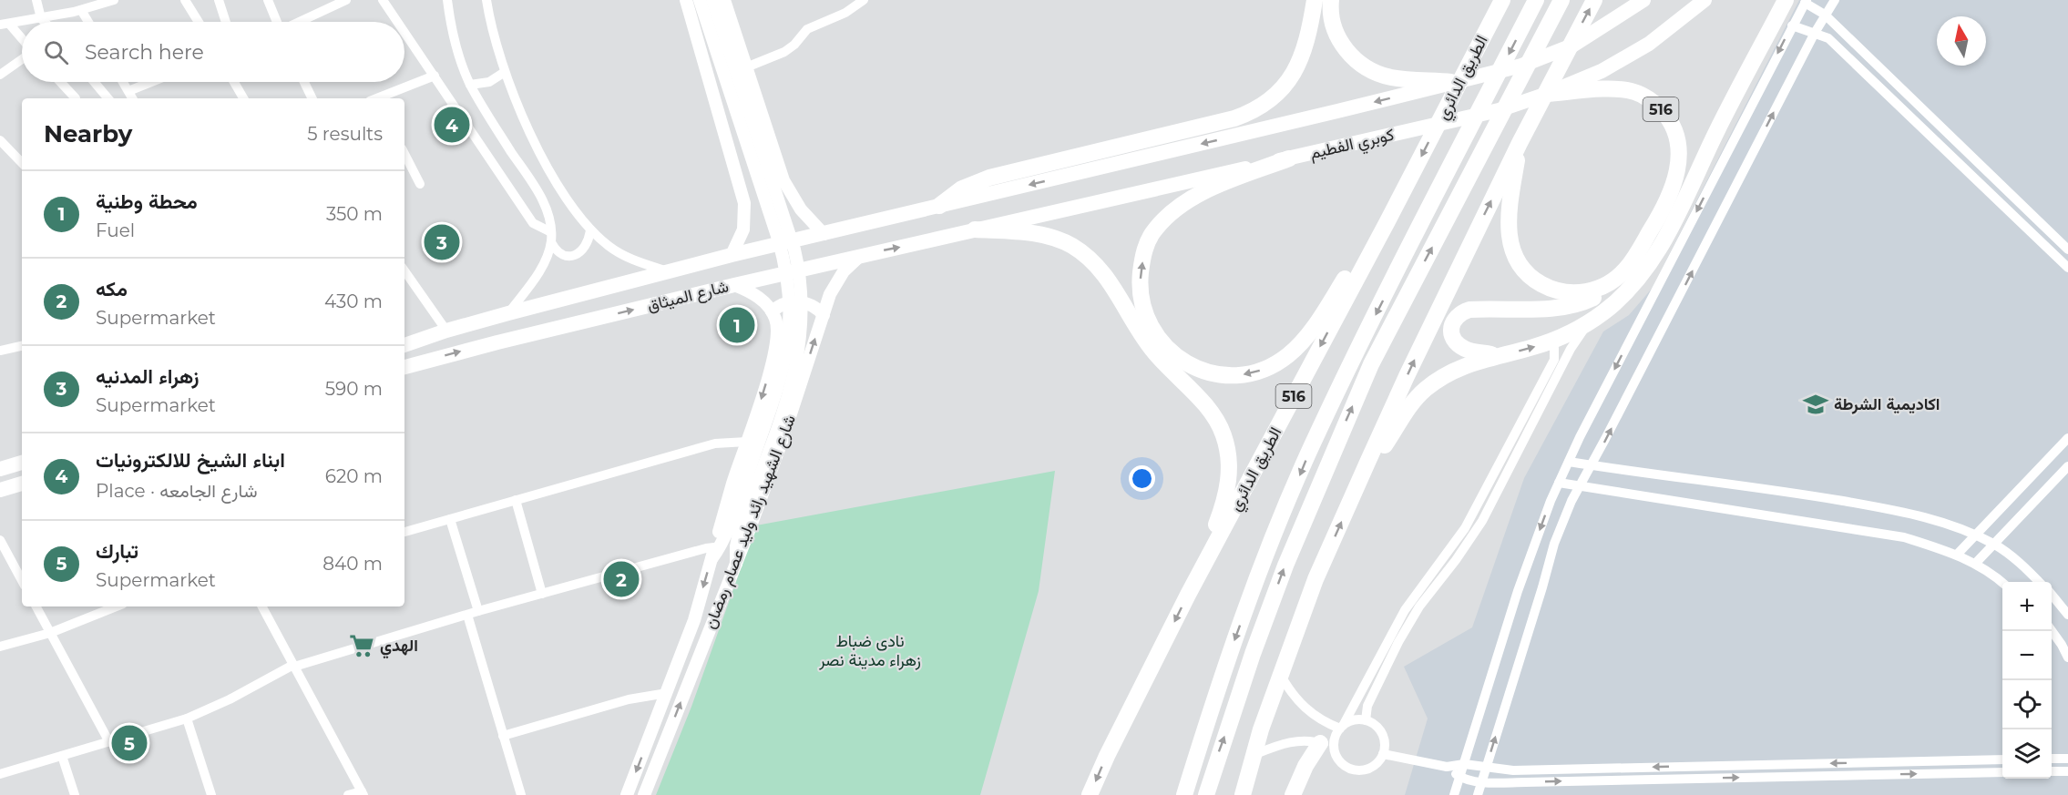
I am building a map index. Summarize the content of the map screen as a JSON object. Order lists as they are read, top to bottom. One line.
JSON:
{"streets":{"highway":["الطريق الدائري","516"],"main road":["كوبري الفطيم","شارع الميثاق","شارع الشهيد رائد وليد عصام رمضان"]},"crossings":[["الطريق الدائري","516"],["516","كوبري الفطيم"],["516","شارع الميثاق"],["كوبري الفطيم","شارع الميثاق"],["شارع الميثاق","شارع الشهيد رائد وليد عصام رمضان"]],"parks":["نادى ضباط زهراء مدينة نصر"],"places":{"school or university":["اكاديمية الشرطة"],"supermarket":["الهدي"]},"north":"top","page":{"search":"Search here","heading":["Nearby","5 results"],"pins":["4","3","1","2","5"],"list":[{"mark":"1","name":"محطة وطنية","note":"Fuel","value":"350 m"},{"mark":"2","name":"مكه","note":"Supermarket","value":"430 m"},{"mark":"3","name":"زهراء المدنيه","note":"Supermarket","value":"590 m"},{"mark":"4","name":"ابناء الشيخ للالكترونيات","note":"Place · شارع الجامعه","value":"620 m"},{"mark":"5","name":"تبارك","note":"Supermarket","value":"840 m"}],"map_buttons":["+","−"]}}
